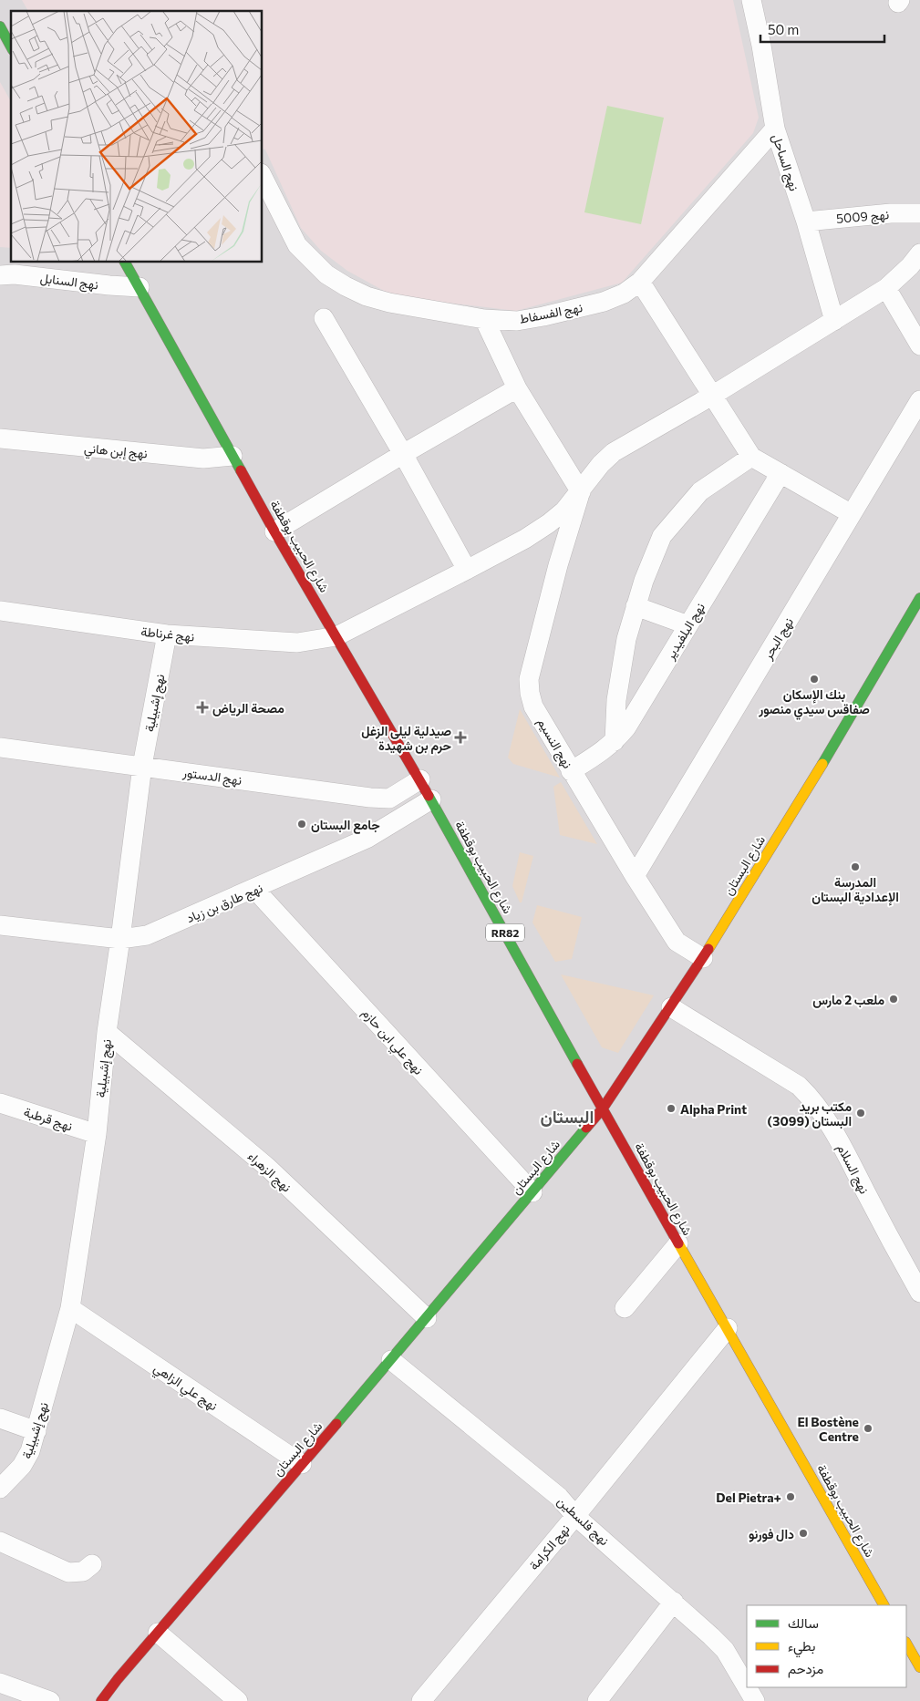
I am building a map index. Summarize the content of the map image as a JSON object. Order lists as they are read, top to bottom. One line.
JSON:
{"streets":{"main road":["شارع الحبيب بوقطفة","شارع البستان","RR82"],"street":["نهج الساحل","نهج 5009","نهج السنابل","نهج الفسفاط","نهج إبن هاني","نهج البلفيدير","نهج غرناطة","نهج البحر","نهج إشبيلية","نهج النسيم","نهج الدستور","نهج طارق بن زياد","نهج علي ابن حازم","نهج قرطبة","نهج السلام","نهج الزهراء","نهج علي الزاهي","نهج فلسطين","نهج الكرامة"]},"crossings":[["نهج الساحل","نهج 5009"],["نهج الساحل","نهج الفسفاط"],["نهج السنابل","شارع الحبيب بوقطفة"],["نهج إبن هاني","شارع الحبيب بوقطفة"],["شارع الحبيب بوقطفة","نهج غرناطة"],["شارع الحبيب بوقطفة","نهج الدستور"],["شارع الحبيب بوقطفة","شارع البستان"],["شارع الحبيب بوقطفة","نهج طارق بن زياد"],["شارع الحبيب بوقطفة","نهج الكرامة"],["نهج البلفيدير","نهج النسيم"],["نهج غرناطة","نهج إشبيلية"],["نهج غرناطة","نهج النسيم"],["نهج البحر","نهج النسيم"],["نهج إشبيلية","نهج الدستور"],["نهج إشبيلية","نهج طارق بن زياد"],["نهج إشبيلية","نهج قرطبة"],["نهج إشبيلية","نهج الزهراء"],["نهج إشبيلية","نهج علي الزاهي"],["نهج النسيم","شارع البستان"],["شارع البستان","نهج علي ابن حازم"],["شارع البستان","نهج السلام"],["شارع البستان","نهج الزهراء"],["شارع البستان","نهج علي الزاهي"],["شارع البستان","نهج فلسطين"],["نهج طارق بن زياد","نهج علي ابن حازم"],["نهج فلسطين","نهج الكرامة"]],"districts":["البستان"],"places":{"other":["بنك الإسكان صفاقس سيدي منصور","جامع البستان","المدرسة الإعدادية البستان","ملعب 2 مارس","Alpha Print","مكتب بريد البستان (3099)","El Bostène Centre","Del Pietra+","دال فورنو"],"health":["مصحة الرياض","صيدلية ليلى الزغل حرم بن شهيدة"]},"legend":["سالك","بطيء","مزدحم"],"scale_bar":"50 m"}
